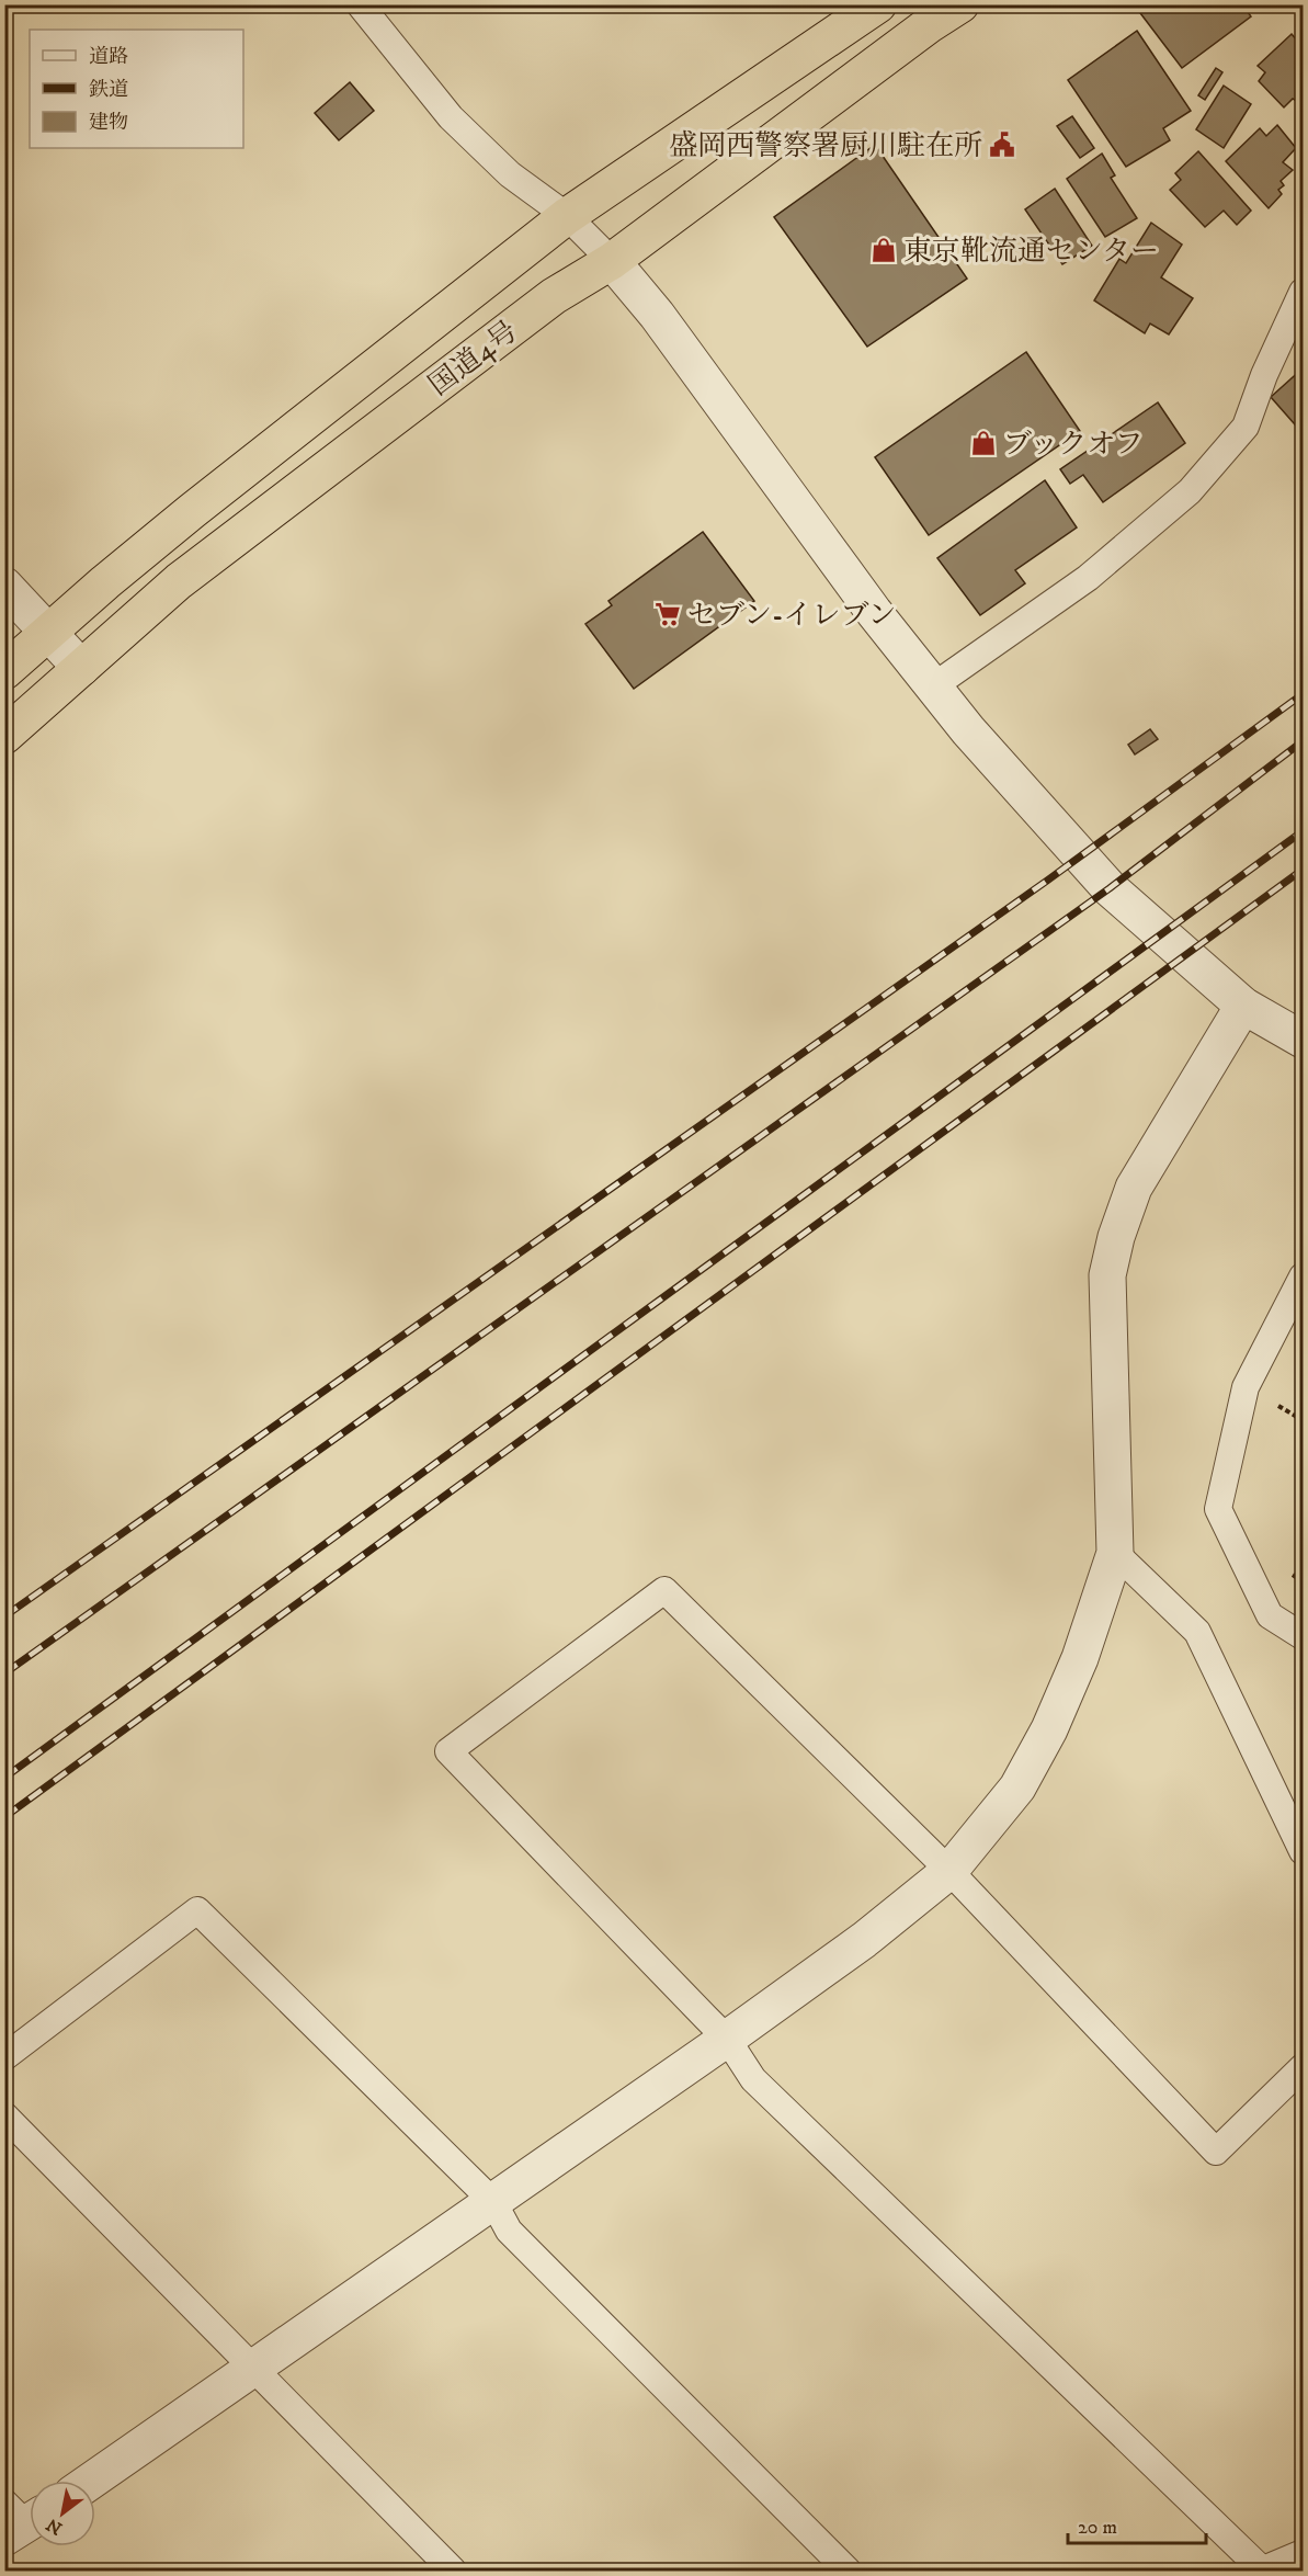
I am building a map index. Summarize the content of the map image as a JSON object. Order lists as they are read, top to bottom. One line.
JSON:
{"streets":{"highway":["国道4号"]},"places":{"public building":["盛岡西警察署厨川駐在所"],"shop":["東京靴流通センター","ブックオフ"],"supermarket":["セブン-イレブン"]},"legend":["道路","鉄道","建物"],"scale_bar":"20 m","north":"bottom left"}
